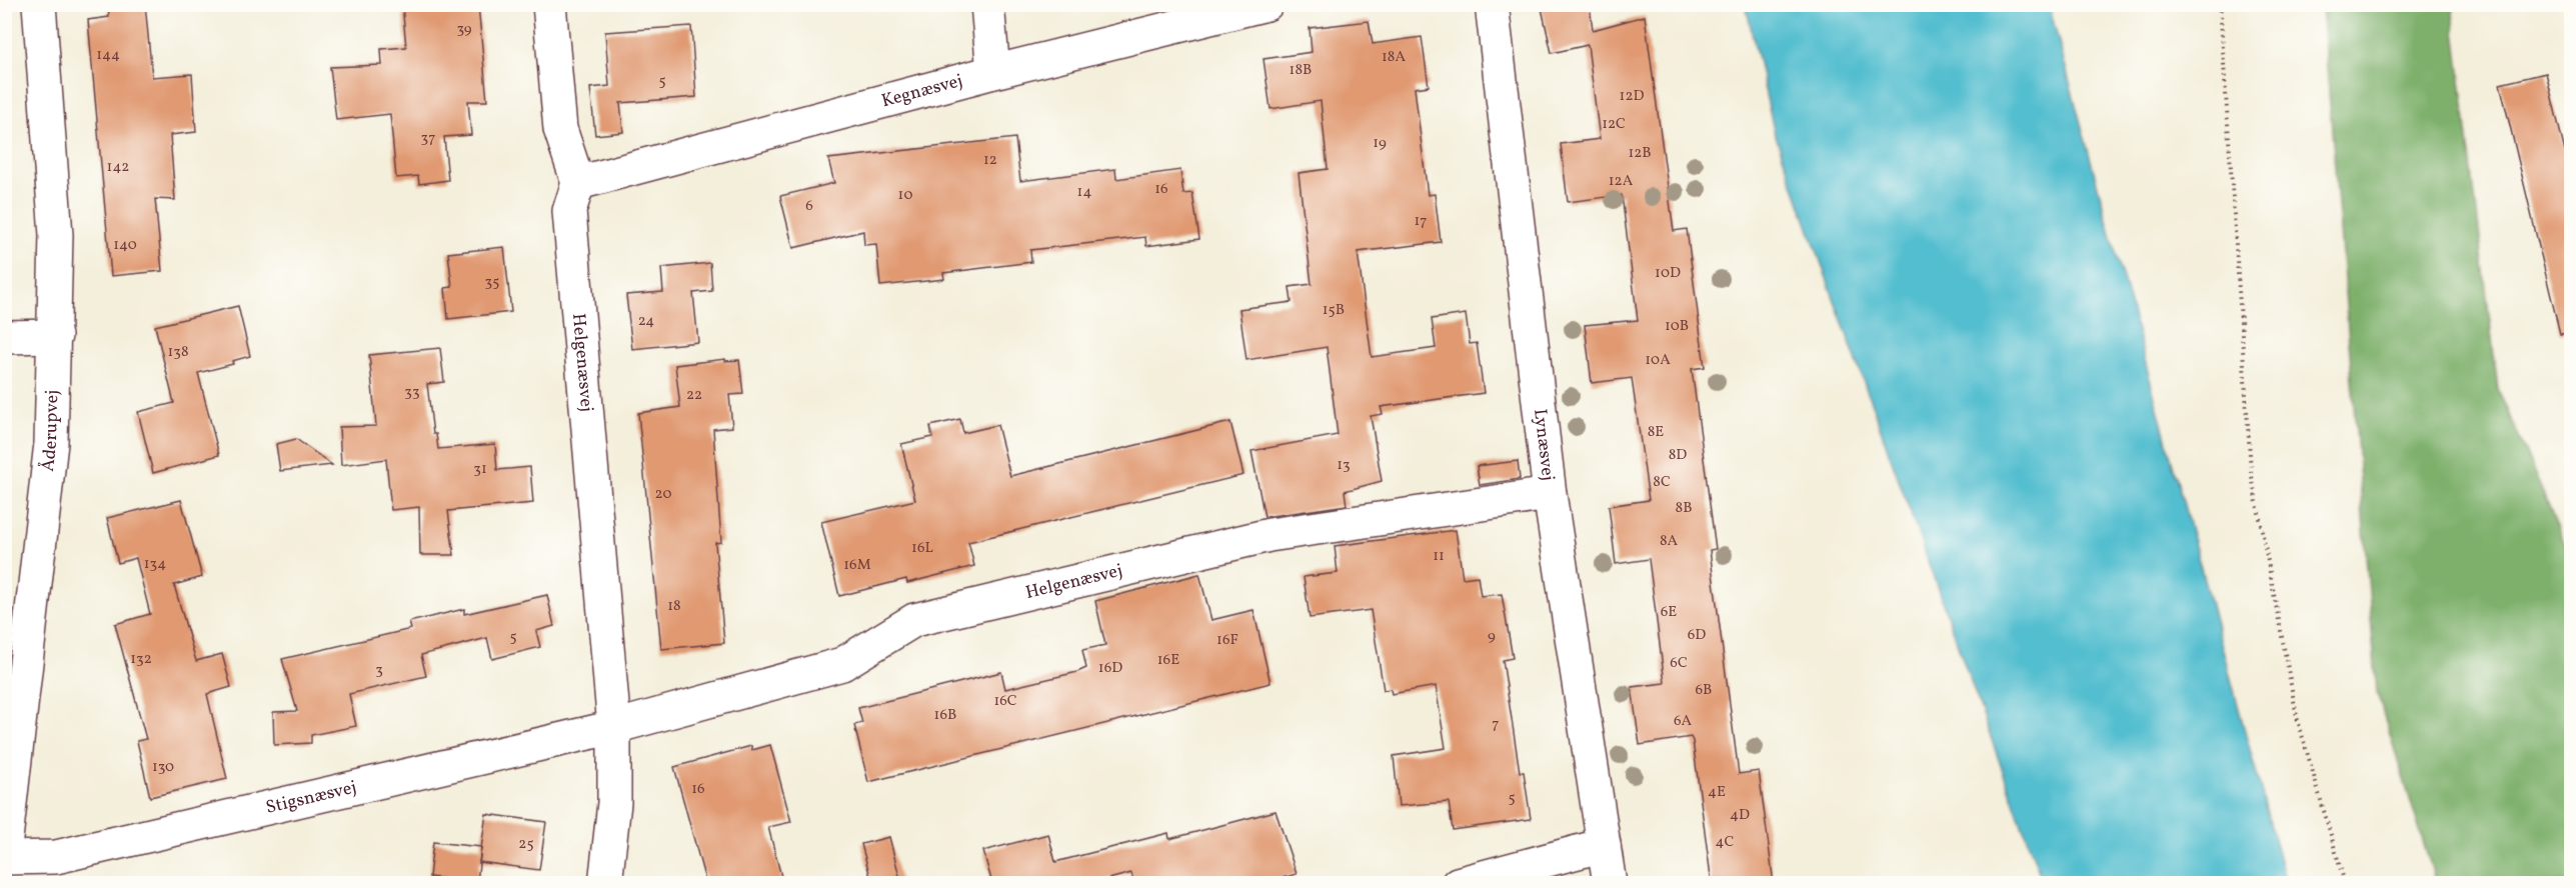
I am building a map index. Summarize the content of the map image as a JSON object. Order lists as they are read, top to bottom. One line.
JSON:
{"streets":{"street":["Kegnæsvej","Helgenæsvej","Åderupvej","Lynæsvej","Stigsnæsvej"]},"crossings":[["Kegnæsvej","Helgenæsvej"],["Helgenæsvej","Lynæsvej"],["Helgenæsvej","Stigsnæsvej"],["Åderupvej","Stigsnæsvej"]],"house_numbers":["39","144","18A","18B","5","12D","12C","37","19","12B","12","142","12A","16","14","10","6","17","140","10D","35","15B","24","10B","138","10A","33","22","8E","8D","13","31","8C","20","8B","8A","16L","11","134","16M","18","6E","6D","9","5","16F","132","16E","6C","16D","3","6B","16C","16B","6A","7","130","16","4E","5","4D","4C","25"]}
